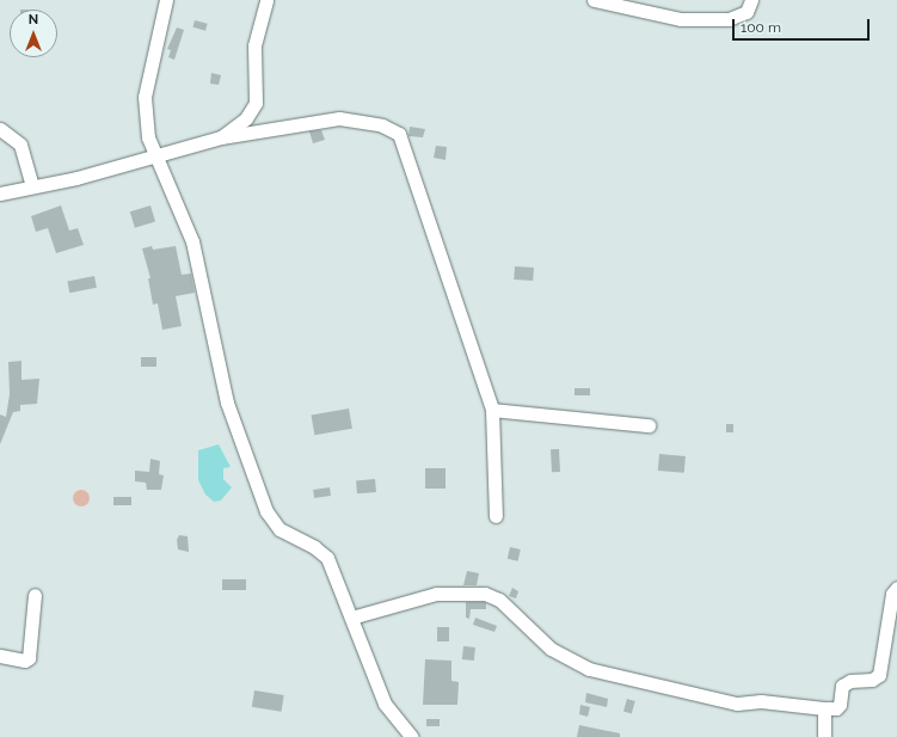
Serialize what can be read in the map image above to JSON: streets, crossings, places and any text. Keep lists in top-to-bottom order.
{
  "scale_bar": "100 m",
  "north": "top"
}
